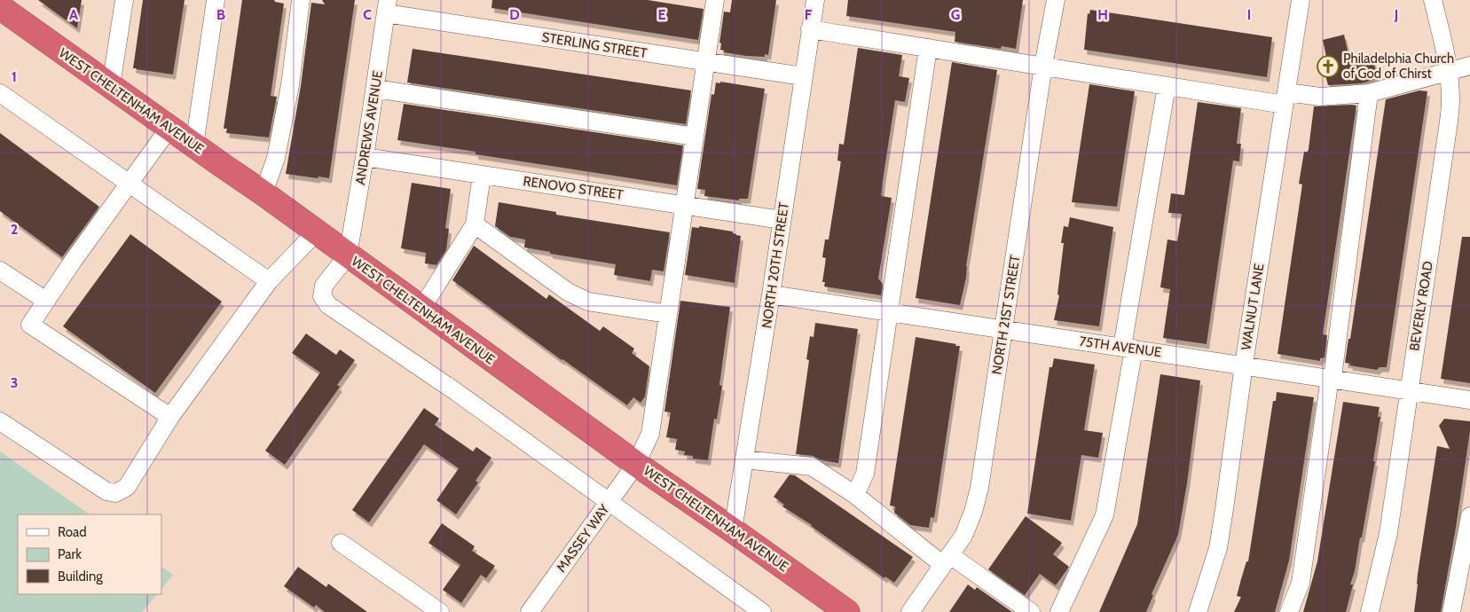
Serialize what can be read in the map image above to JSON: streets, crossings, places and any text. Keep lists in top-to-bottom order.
{
  "streets": {
    "highway": ["WEST CHELTENHAM AVENUE"],
    "street": [
      "STERLING STREET",
      "ANDREWS AVENUE",
      "RENOVO STREET",
      "NORTH 20TH STREET",
      "BEVERLY ROAD",
      "WALNUT LANE",
      "NORTH 21ST STREET",
      "75TH AVENUE",
      "MASSEY WAY"
    ]
  },
  "crossings": [
    ["STERLING STREET", "ANDREWS AVENUE"],
    ["STERLING STREET", "NORTH 20TH STREET"],
    ["STERLING STREET", "MASSEY WAY"],
    ["WEST CHELTENHAM AVENUE", "ANDREWS AVENUE"],
    ["WEST CHELTENHAM AVENUE", "NORTH 20TH STREET"],
    ["WEST CHELTENHAM AVENUE", "MASSEY WAY"],
    ["ANDREWS AVENUE", "RENOVO STREET"],
    ["RENOVO STREET", "NORTH 20TH STREET"],
    ["RENOVO STREET", "MASSEY WAY"],
    ["NORTH 20TH STREET", "75TH AVENUE"],
    ["BEVERLY ROAD", "75TH AVENUE"],
    ["WALNUT LANE", "75TH AVENUE"],
    ["NORTH 21ST STREET", "75TH AVENUE"]
  ],
  "places": {
    "church": ["Philadelphia Church of God of Chirst"]
  },
  "legend": ["Road", "Park", "Building"],
  "grid": {
    "columns": [
      "A",
      "B",
      "C",
      "D",
      "E",
      "F",
      "G",
      "H",
      "I",
      "J"
    ],
    "rows": ["1", "2", "3"]
  }
}
